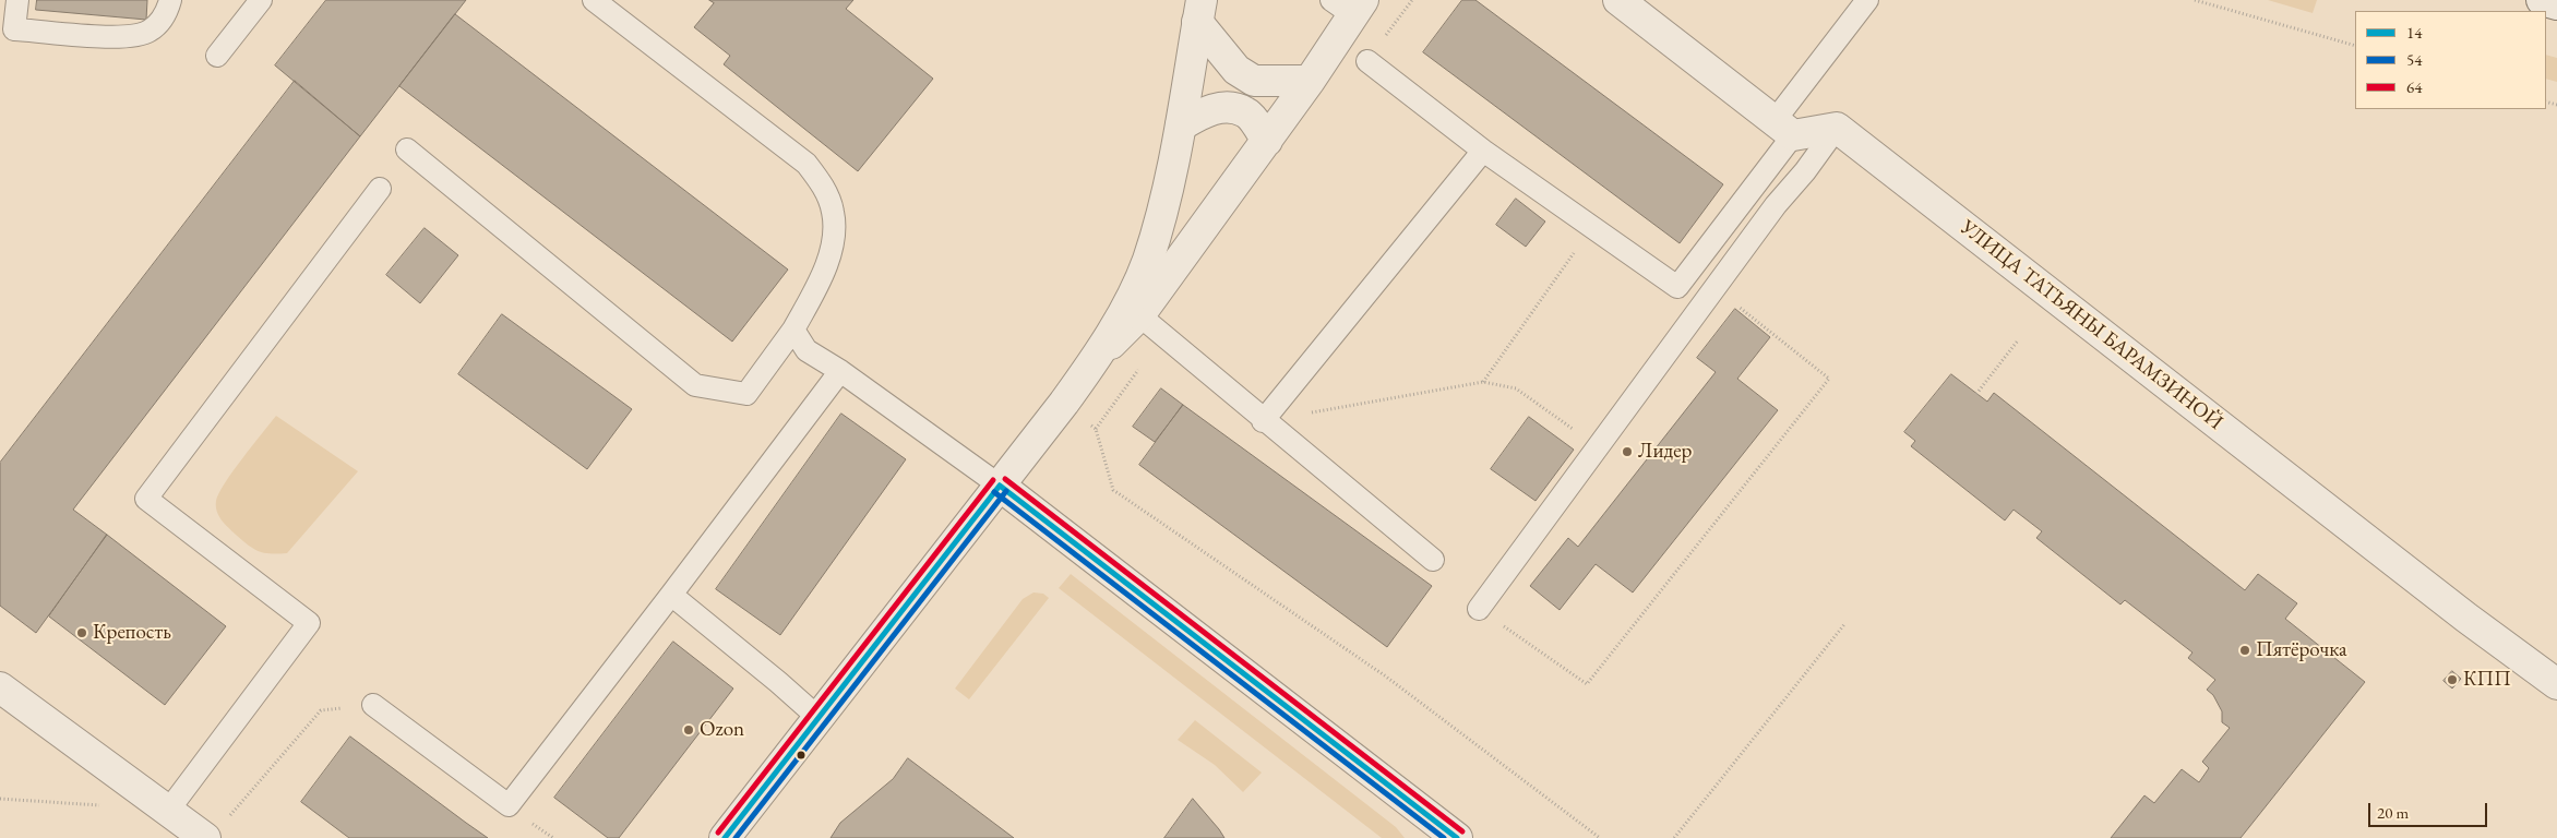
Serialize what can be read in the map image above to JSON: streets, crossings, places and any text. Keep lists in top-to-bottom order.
{
  "streets": {
    "street": ["УЛИЦА ТАТЬЯНЫ БАРАМЗИНОЙ"]
  },
  "places": [
    "Лидер",
    "Крепость",
    "Пятёрочка",
    "КПП",
    "Ozon"
  ],
  "lines": ["transit line 64", "transit line 14", "transit line 54"],
  "legend": ["14", "54", "64"],
  "scale_bar": "20 m"
}
